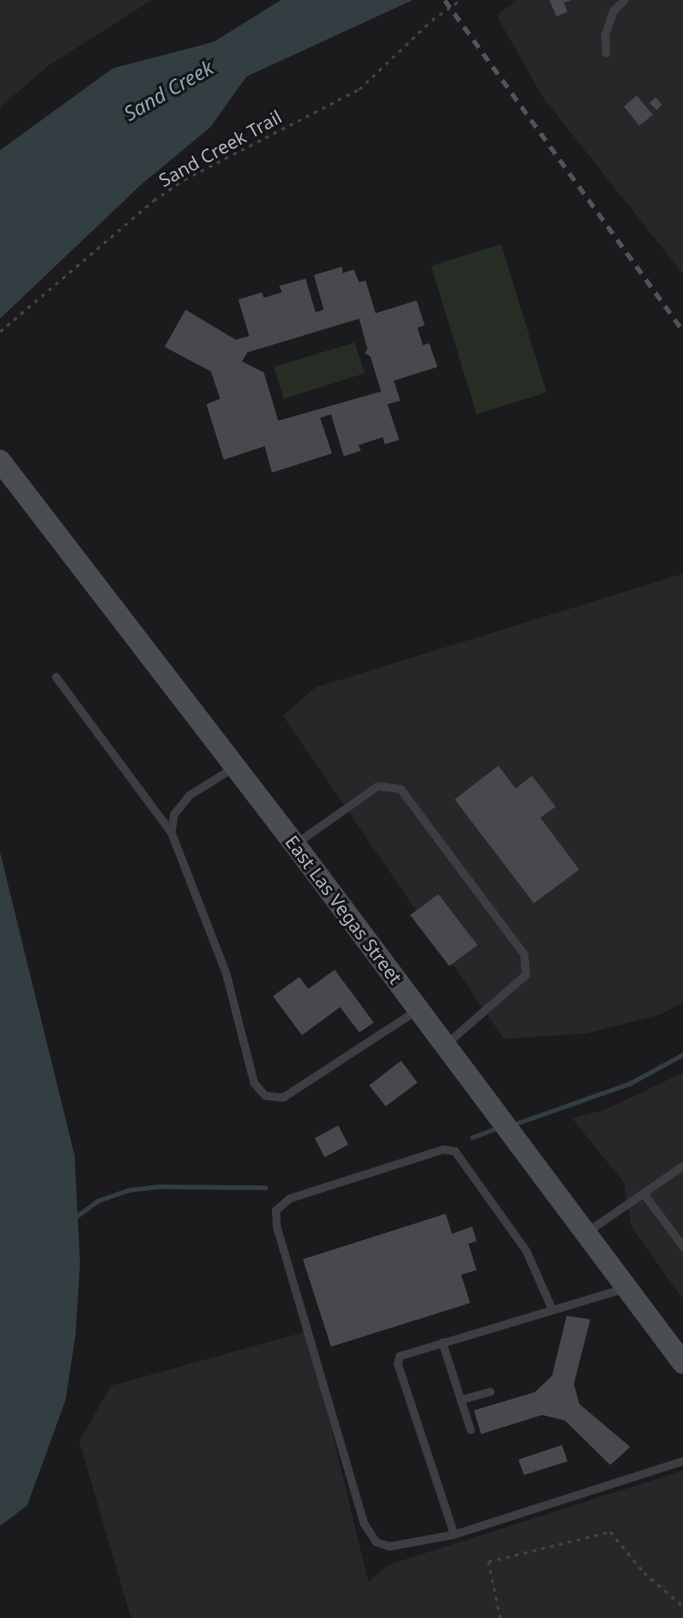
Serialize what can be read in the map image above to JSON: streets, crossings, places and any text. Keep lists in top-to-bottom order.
{
  "streets": {
    "street": ["East Las Vegas Street"],
    "path": ["Sand Creek Trail"]
  },
  "water": ["Sand Creek"]
}
